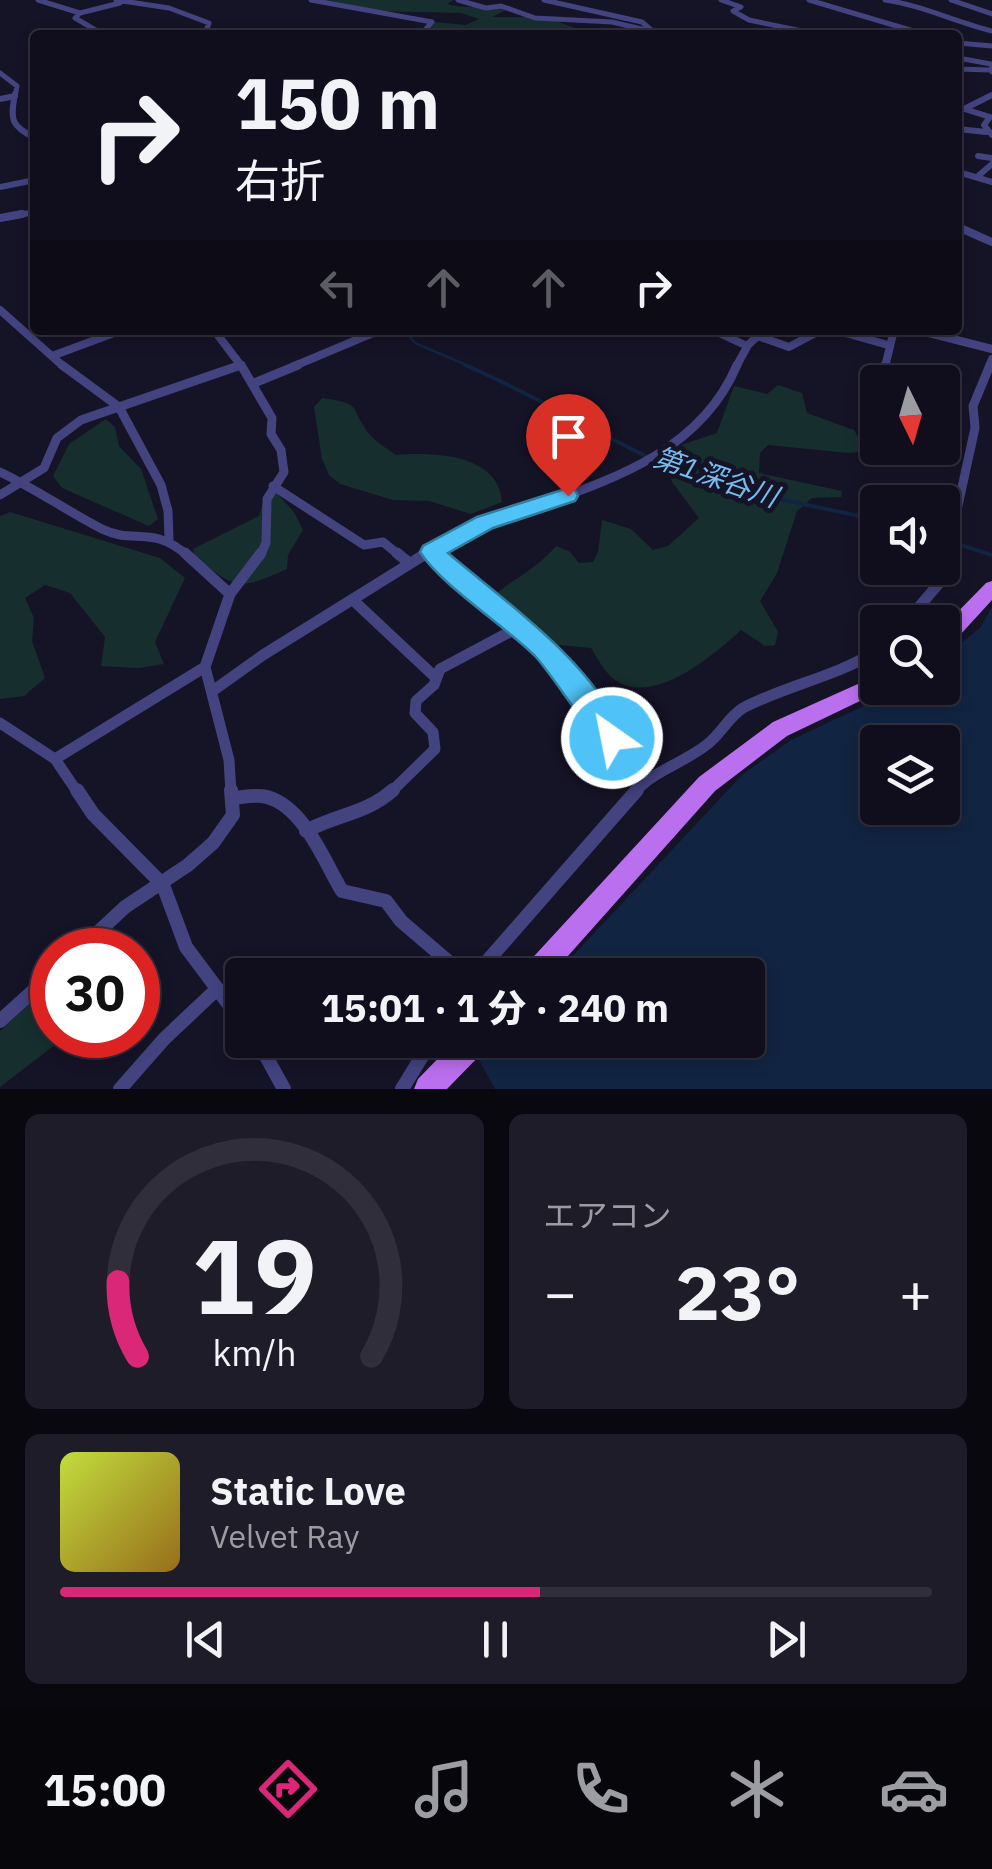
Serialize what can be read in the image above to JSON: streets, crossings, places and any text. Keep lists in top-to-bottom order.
{
  "water": ["第1深谷川"],
  "north": "bottom",
  "page": {
    "turn": ["150 m", "右折"],
    "limit": "30",
    "trip": "15:01 · 1 分 · 240 m",
    "tile": "エアコン",
    "heat": ["−", "23°", "+"],
    "song": ["Static Love", "Velvet Ray"],
    "tabs": "15:00",
    "gauge": ["19", "km/h"]
  }
}
